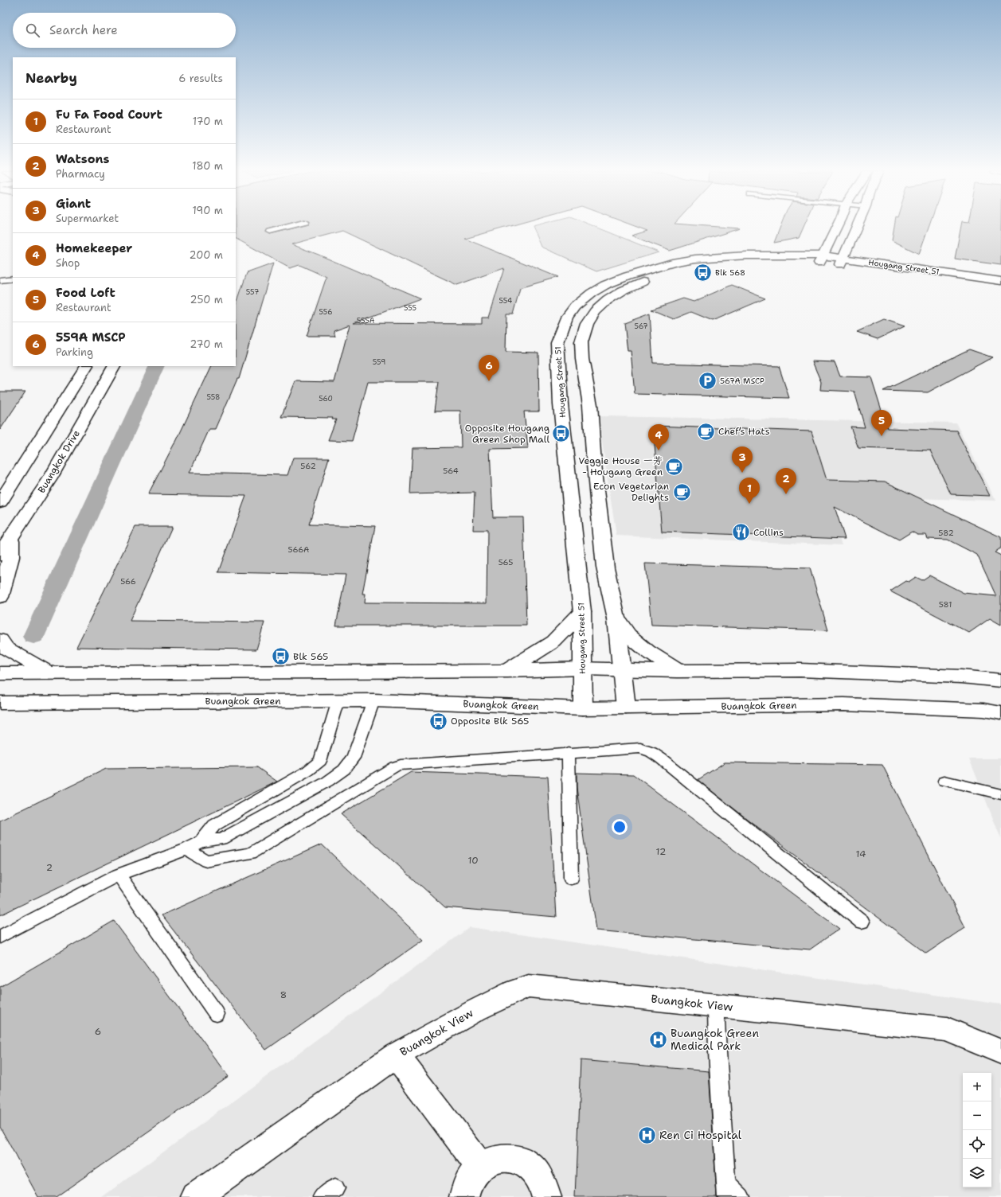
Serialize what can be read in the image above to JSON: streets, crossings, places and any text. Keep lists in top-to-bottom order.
{
  "streets": {
    "street": [
      "Hougang Street 51",
      "Buangkok Drive",
      "Buangkok Green",
      "Buangkok View"
    ]
  },
  "crossings": [
    ["Hougang Street 51", "Buangkok Green"]
  ],
  "places": {
    "bus stop": [
      "Blk 568",
      "Opposite Hougang Green Shop Mall",
      "Blk 565",
      "Opposite Blk 565"
    ],
    "parking": ["567A MSCP"],
    "cafe": ["Chef’s Hats", "Veggie House 一芳 - Hougang Green", "Econ Vegetarian Delights"],
    "restaurant": ["Collins"],
    "hospital": ["Buangkok Green Medical Park", "Ren Ci Hospital"]
  },
  "house_numbers": [
    "557",
    "554",
    "555",
    "556",
    "555A",
    "567",
    "559",
    "558",
    "560",
    "562",
    "564",
    "582",
    "566A",
    "565",
    "566",
    "581",
    "12",
    "14",
    "10",
    "2",
    "8",
    "6"
  ],
  "page": {
    "search": "Search here",
    "heading": ["Nearby", "6 results"],
    "list": [
      {
        "mark": "1",
        "name": "Fu Fa Food Court",
        "note": "Restaurant",
        "value": "170 m"
      },
      {
        "mark": "2",
        "name": "Watsons",
        "note": "Pharmacy",
        "value": "180 m"
      },
      {
        "mark": "3",
        "name": "Giant",
        "note": "Supermarket",
        "value": "190 m"
      },
      {
        "mark": "4",
        "name": "Homekeeper",
        "note": "Shop",
        "value": "200 m"
      },
      {
        "mark": "5",
        "name": "Food Loft",
        "note": "Restaurant",
        "value": "250 m"
      },
      {
        "mark": "6",
        "name": "559A MSCP",
        "note": "Parking",
        "value": "270 m"
      }
    ],
    "pins": [
      "6",
      "5",
      "4",
      "3",
      "2",
      "1"
    ],
    "map_buttons": ["+", "−"]
  }
}
